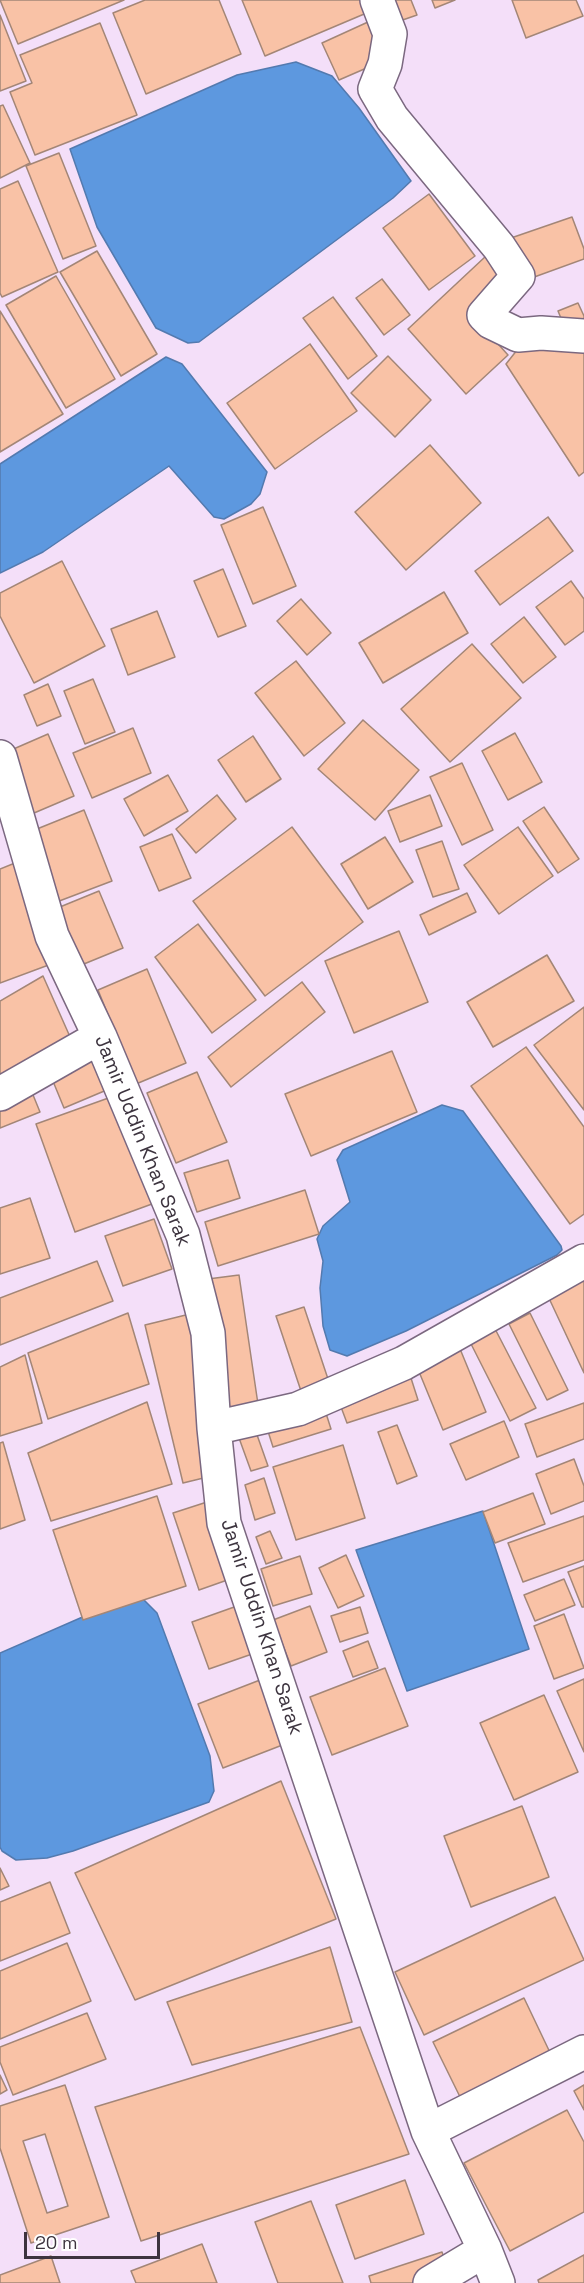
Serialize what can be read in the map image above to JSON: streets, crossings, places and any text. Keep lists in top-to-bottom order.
{
  "streets": {
    "street": ["Jamir Uddin Khan Sarak"]
  },
  "scale_bar": "20 m"
}
